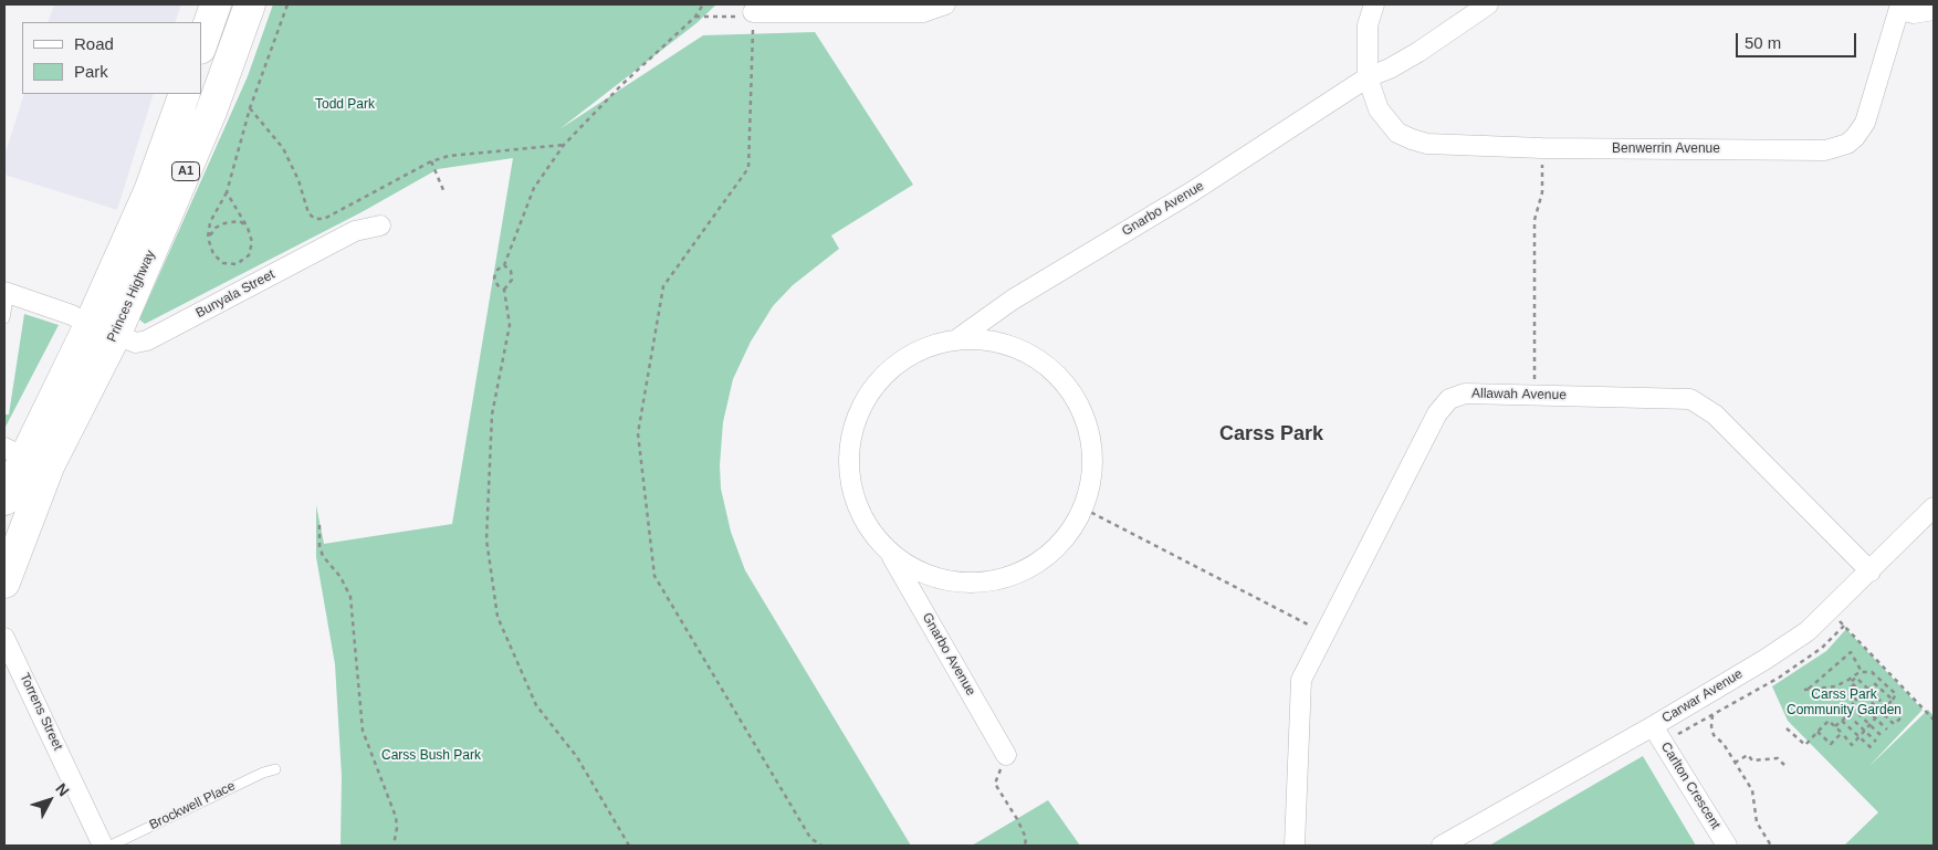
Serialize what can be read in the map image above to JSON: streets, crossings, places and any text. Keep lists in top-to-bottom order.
{
  "streets": {
    "highway": ["A1", "Princes Highway"],
    "street": [
      "Benwerrin Avenue",
      "Gnarbo Avenue",
      "Bunyala Street",
      "Allawah Avenue",
      "Carwar Avenue",
      "Torrens Street",
      "Carlton Crescent"
    ],
    "lane": ["Brockwell Place"]
  },
  "crossings": [
    ["Benwerrin Avenue", "Gnarbo Avenue"],
    ["Bunyala Street", "Princes Highway"],
    ["Allawah Avenue", "Carwar Avenue"],
    ["Carwar Avenue", "Carlton Crescent"]
  ],
  "districts": ["Carss Park"],
  "parks": ["Todd Park", "Carss Park Community Garden", "Carss Bush Park"],
  "legend": ["Road", "Park"],
  "scale_bar": "50 m",
  "north": "top right"
}
